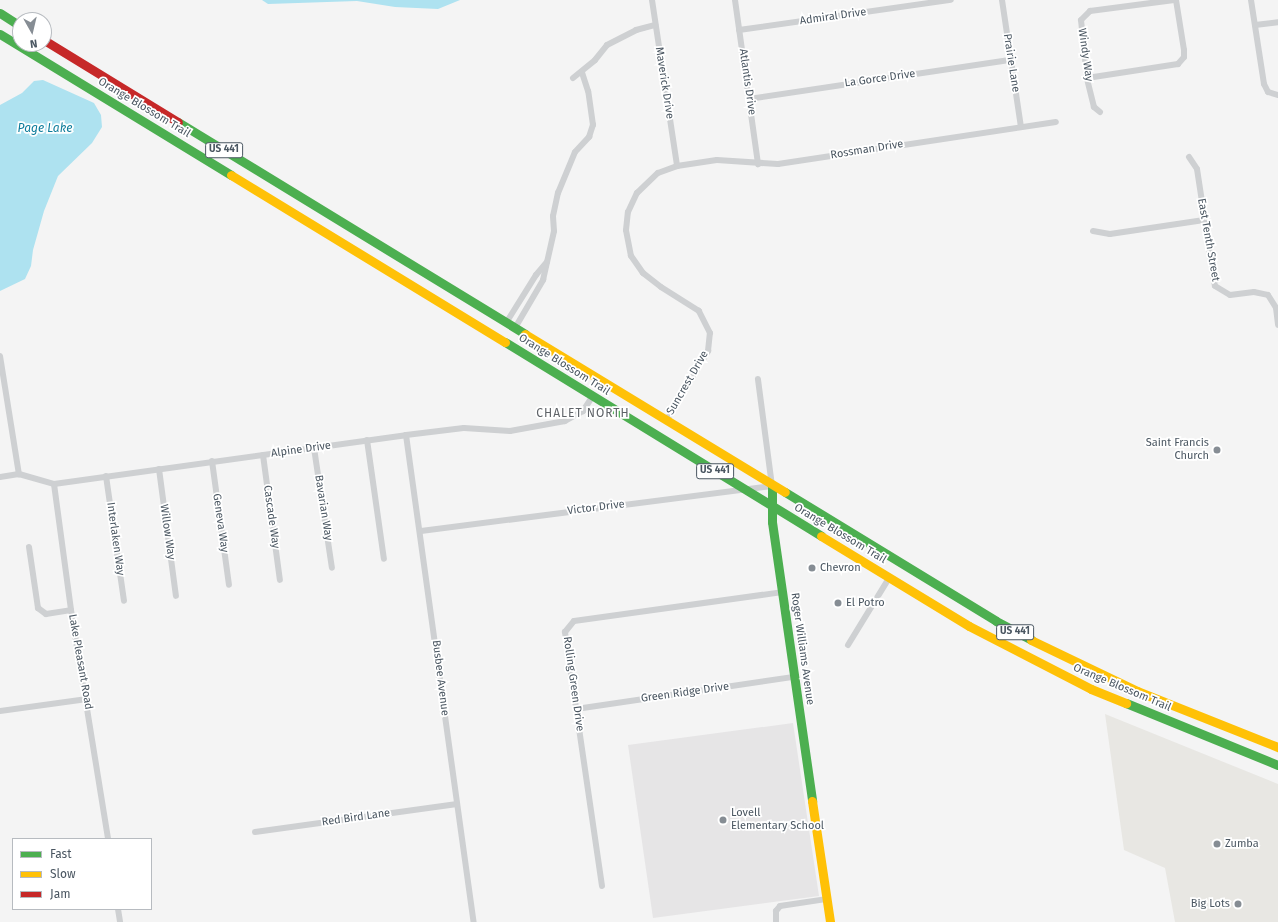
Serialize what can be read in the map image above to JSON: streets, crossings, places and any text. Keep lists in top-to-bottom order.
{
  "streets": {
    "main road": ["Orange Blossom Trail", "US 441", "Roger Williams Avenue"],
    "street": [
      "Admiral Drive",
      "Windy Way",
      "Prairie Lane",
      "La Gorce Drive",
      "Atlantis Drive",
      "Maverick Drive",
      "Rossman Drive",
      "East Tenth Street",
      "Suncrest Drive",
      "Alpine Drive",
      "Bavarian Way",
      "Victor Drive",
      "Cascade Way",
      "Geneva Way",
      "Willow Way",
      "Interlaken Way",
      "Lake Pleasant Road",
      "Busbee Avenue",
      "Rolling Green Drive",
      "Green Ridge Drive",
      "Red Bird Lane"
    ]
  },
  "crossings": [
    ["Admiral Drive", "Atlantis Drive"],
    ["Prairie Lane", "La Gorce Drive"],
    ["Prairie Lane", "Rossman Drive"],
    ["La Gorce Drive", "Atlantis Drive"],
    ["Atlantis Drive", "Rossman Drive"],
    ["Maverick Drive", "Rossman Drive"],
    ["Maverick Drive", "Suncrest Drive"],
    ["Orange Blossom Trail", "Suncrest Drive"],
    ["Orange Blossom Trail", "Alpine Drive"],
    ["Orange Blossom Trail", "Victor Drive"],
    ["Orange Blossom Trail", "Roger Williams Avenue"],
    ["Rossman Drive", "Suncrest Drive"],
    ["Alpine Drive", "Bavarian Way"],
    ["Alpine Drive", "Cascade Way"],
    ["Alpine Drive", "Geneva Way"],
    ["Alpine Drive", "Willow Way"],
    ["Alpine Drive", "Interlaken Way"],
    ["Alpine Drive", "Lake Pleasant Road"],
    ["Alpine Drive", "Busbee Avenue"],
    ["Victor Drive", "Roger Williams Avenue"],
    ["Victor Drive", "Busbee Avenue"],
    ["Roger Williams Avenue", "Rolling Green Drive"],
    ["Roger Williams Avenue", "Green Ridge Drive"],
    ["Busbee Avenue", "Red Bird Lane"],
    ["Rolling Green Drive", "Green Ridge Drive"]
  ],
  "districts": ["CHALET NORTH"],
  "water": ["Page Lake"],
  "places": [
    "Saint Francis Church",
    "Chevron",
    "El Potro",
    "Lovell Elementary School",
    "Zumba",
    "Big Lots"
  ],
  "legend": ["Fast", "Slow", "Jam"],
  "north": "bottom"
}
